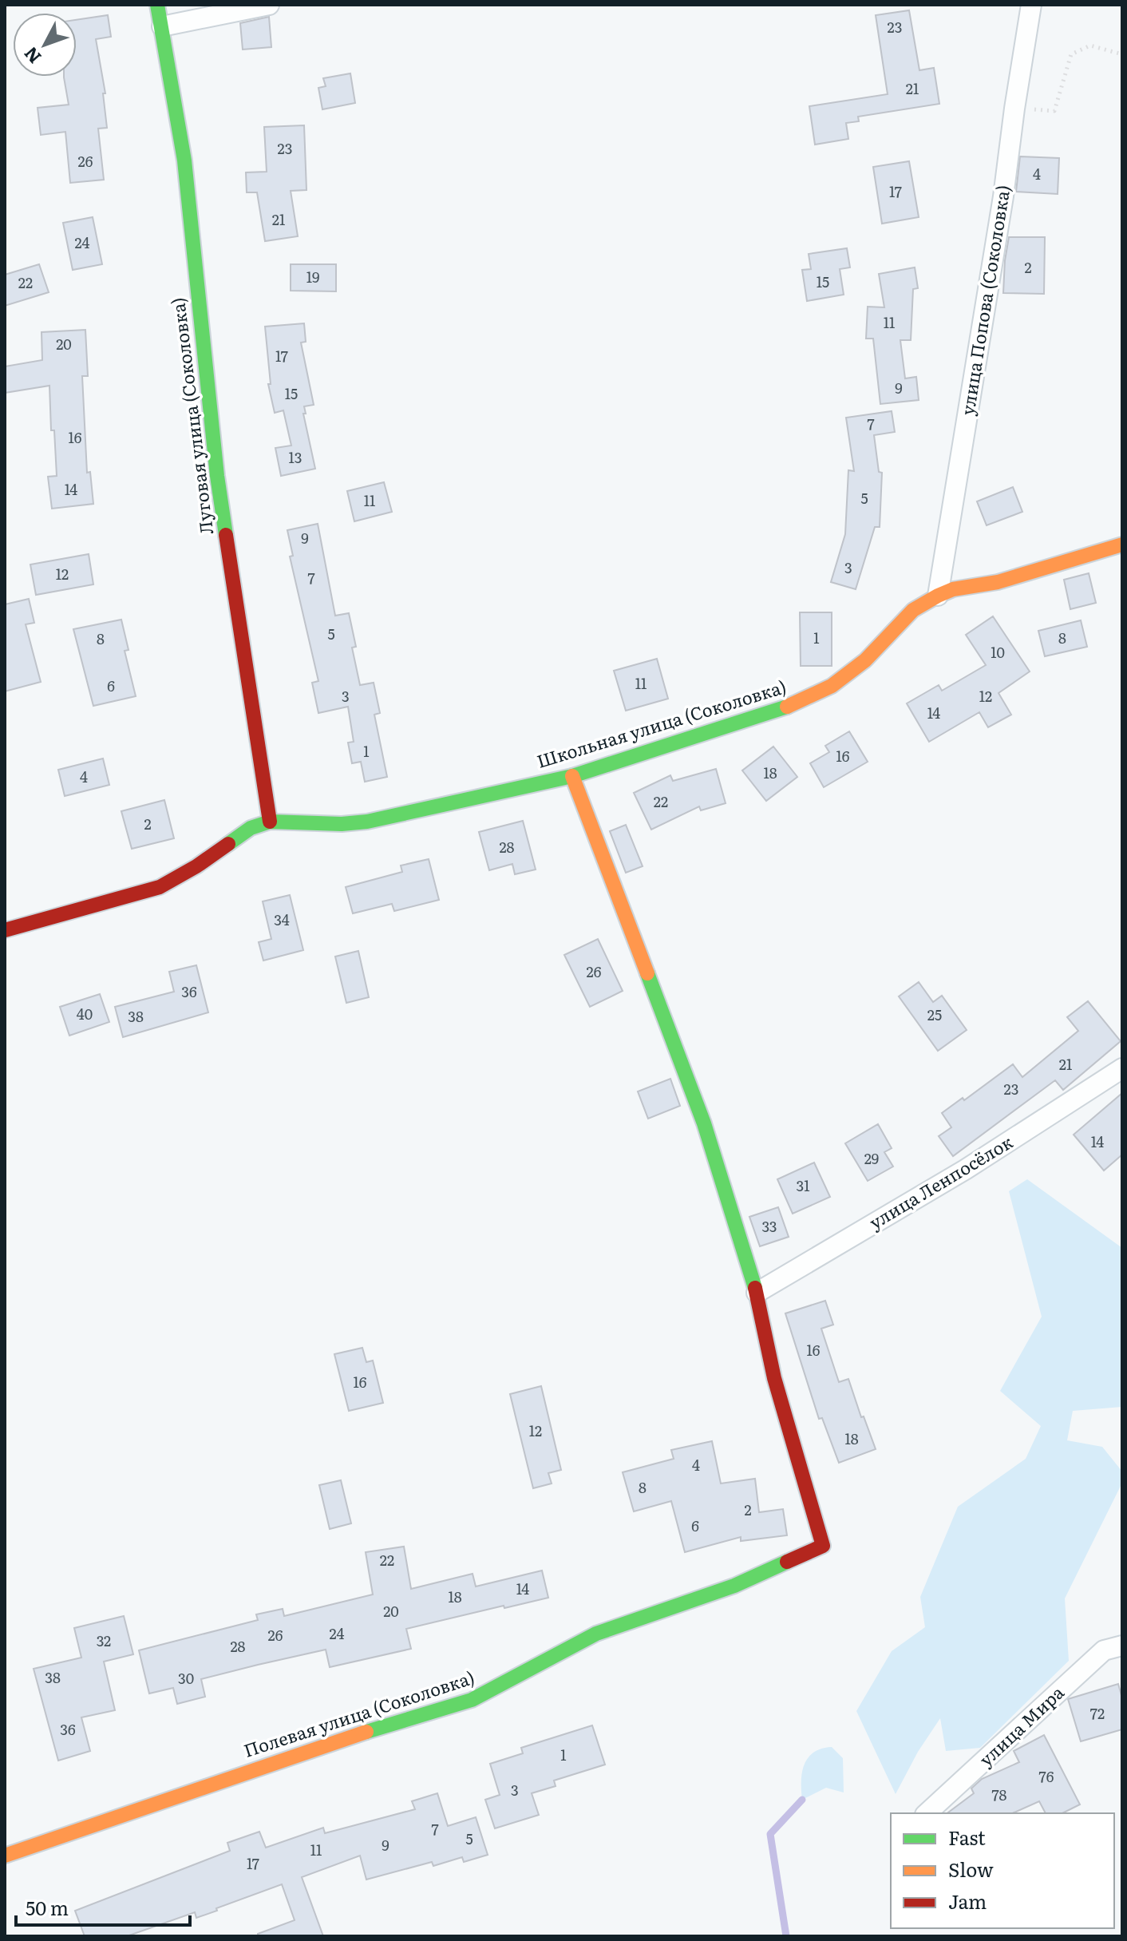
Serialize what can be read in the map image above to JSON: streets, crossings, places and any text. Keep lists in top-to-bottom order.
{
  "streets": {
    "street": [
      "улица Попова (Соколовка)",
      "Луговая улица (Соколовка)",
      "Школьная улица (Соколовка)",
      "улица Ленпосёлок",
      "Полевая улица (Соколовка)",
      "улица Мира"
    ]
  },
  "crossings": [
    ["улица Попова (Соколовка)", "Школьная улица (Соколовка)"],
    ["Луговая улица (Соколовка)", "Школьная улица (Соколовка)"],
    ["улица Ленпосёлок", "Полевая улица (Соколовка)"]
  ],
  "house_numbers": [
    "23",
    "21",
    "23",
    "26",
    "4",
    "17",
    "21",
    "24",
    "2",
    "19",
    "15",
    "22",
    "11",
    "20",
    "17",
    "9",
    "15",
    "7",
    "16",
    "13",
    "14",
    "5",
    "11",
    "9",
    "3",
    "12",
    "7",
    "5",
    "1",
    "8",
    "8",
    "10",
    "11",
    "6",
    "3",
    "12",
    "14",
    "1",
    "16",
    "18",
    "4",
    "22",
    "2",
    "28",
    "34",
    "26",
    "36",
    "40",
    "25",
    "38",
    "21",
    "23",
    "14",
    "29",
    "31",
    "33",
    "16",
    "16",
    "12",
    "18",
    "4",
    "8",
    "2",
    "6",
    "22",
    "14",
    "18",
    "20",
    "24",
    "26",
    "32",
    "28",
    "38",
    "30",
    "72",
    "36",
    "1",
    "76",
    "3",
    "78",
    "7",
    "5",
    "9",
    "11",
    "17"
  ],
  "legend": ["Fast", "Slow", "Jam"],
  "scale_bar": "50 m",
  "north": "bottom left"
}
